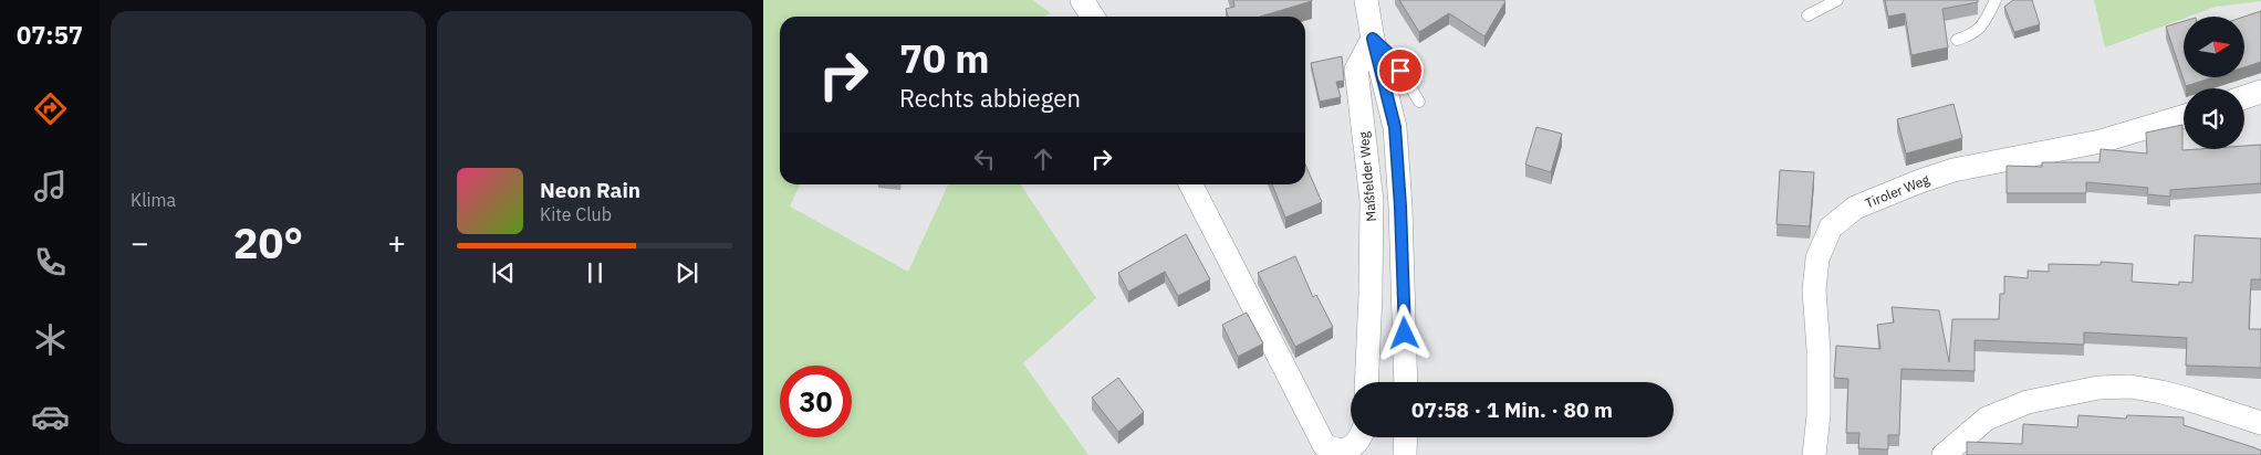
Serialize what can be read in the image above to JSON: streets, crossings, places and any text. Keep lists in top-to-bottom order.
{
  "streets": {
    "street": ["Maßfelder Weg", "Tiroler Weg"]
  },
  "north": "right",
  "page": {
    "tabs": "07:57",
    "tile": "Klima",
    "turn": ["70 m", "Rechts abbiegen"],
    "song": ["Neon Rain", "Kite Club"],
    "heat": ["−", "20°", "+"],
    "limit": "30",
    "trip": "07:58 · 1 Min. · 80 m"
  }
}
